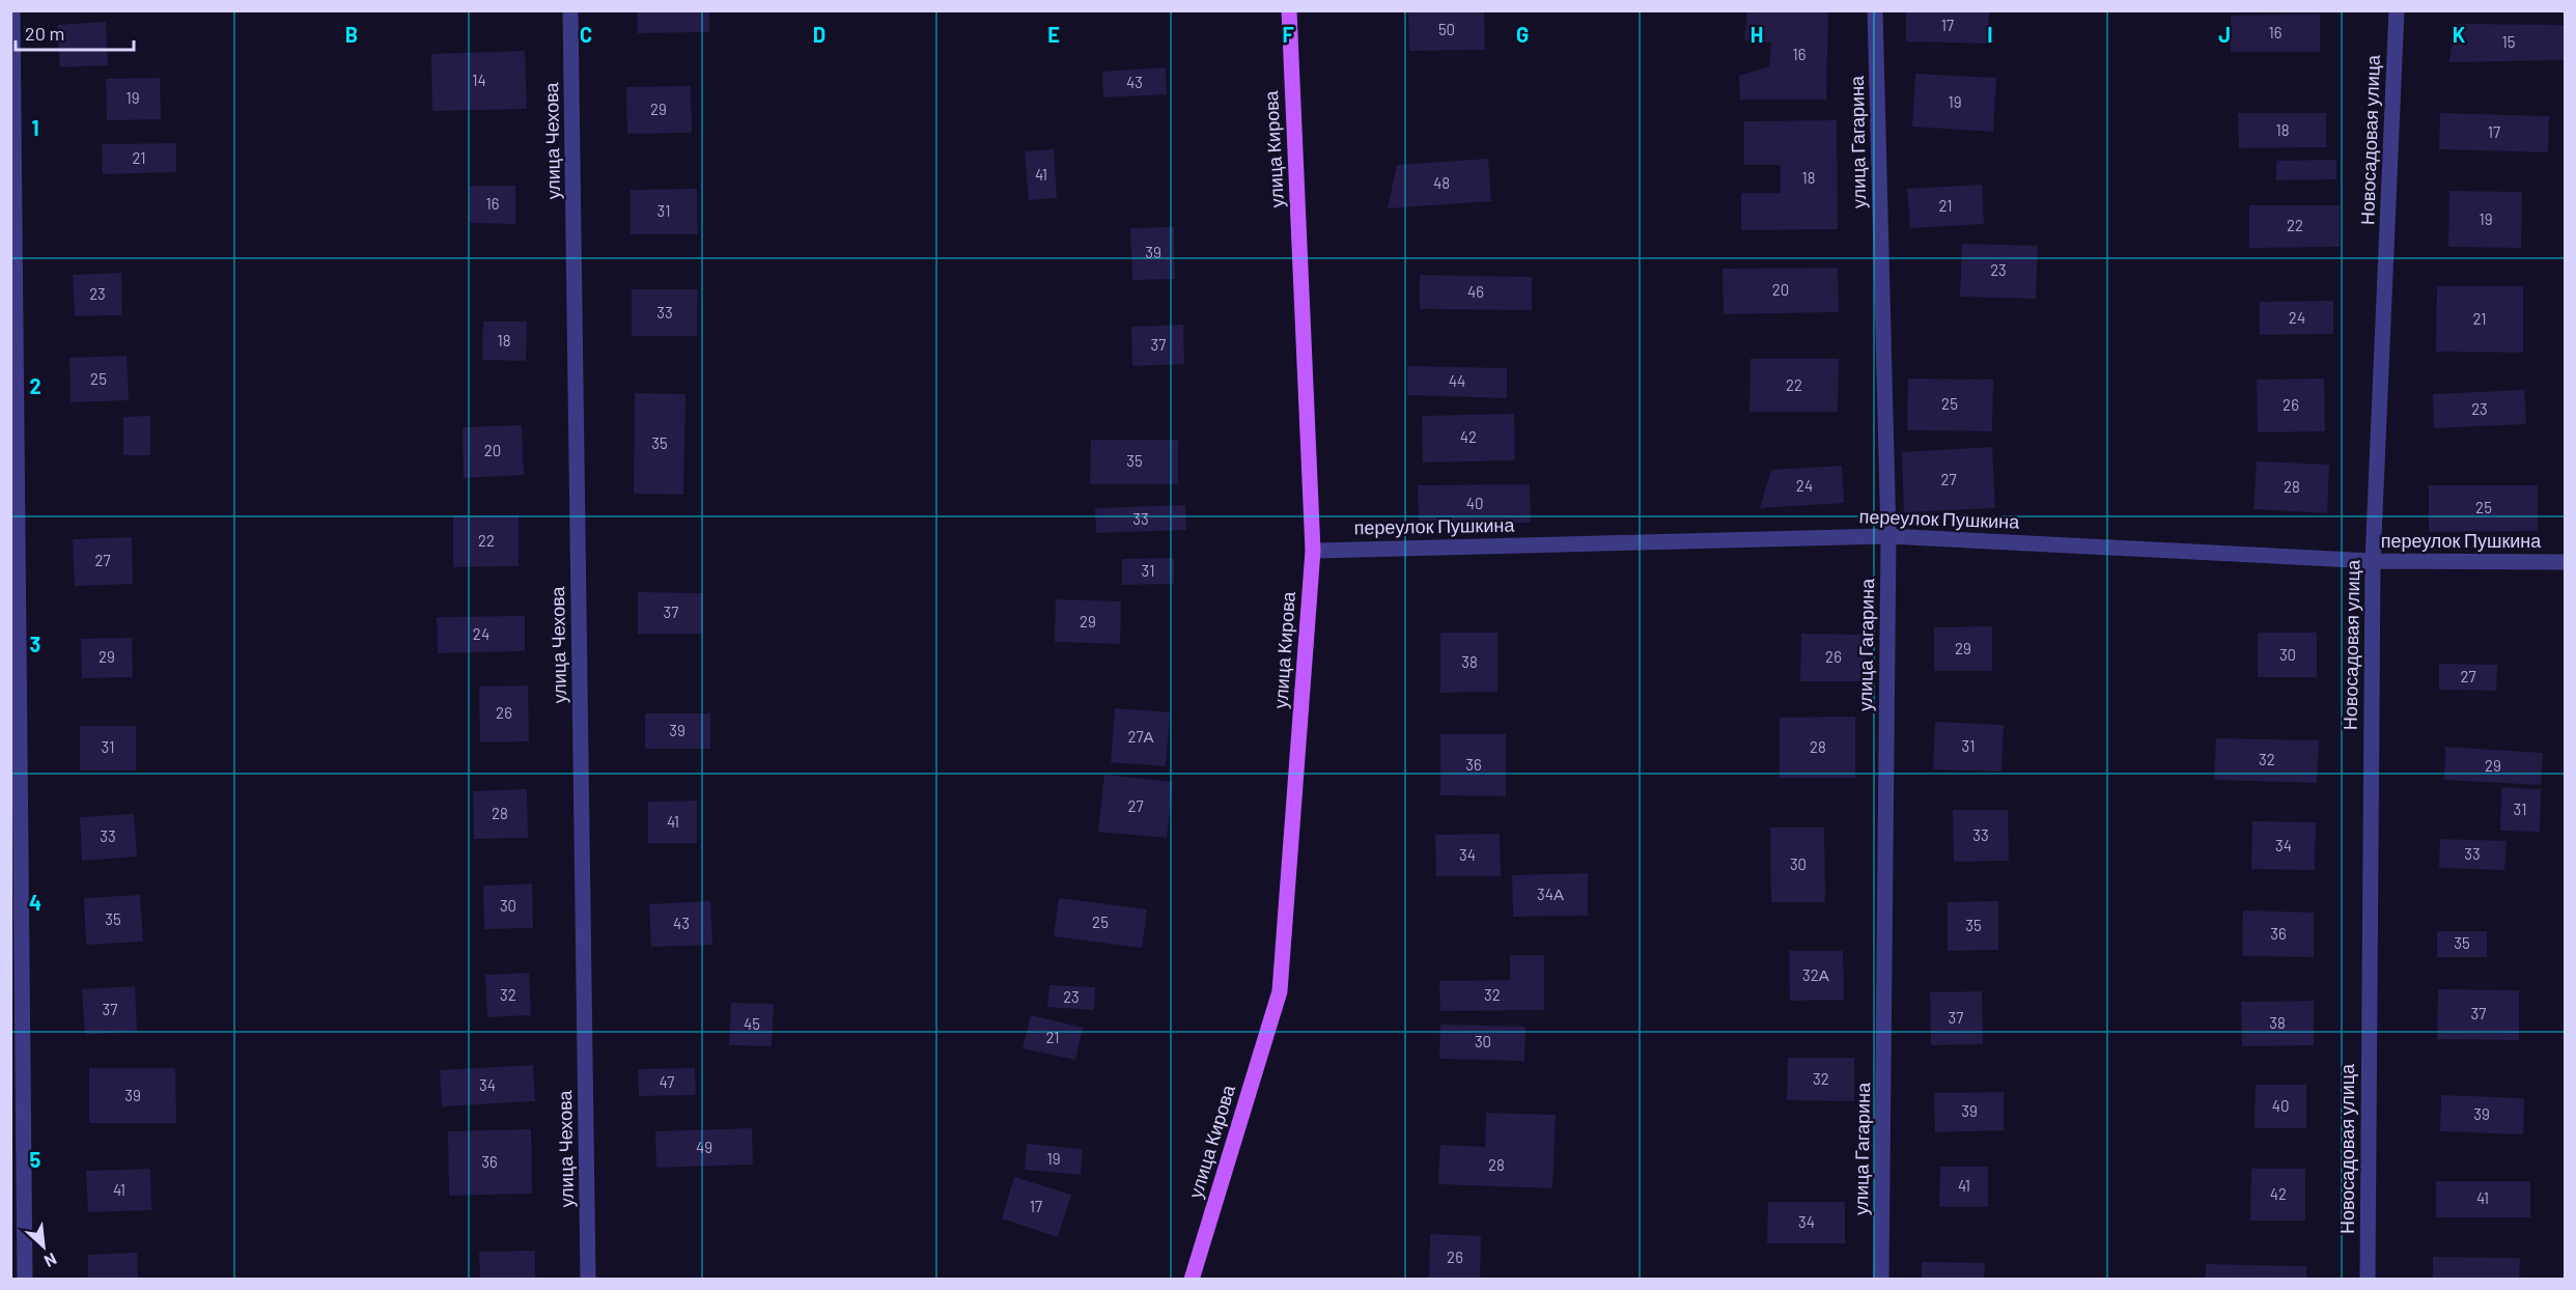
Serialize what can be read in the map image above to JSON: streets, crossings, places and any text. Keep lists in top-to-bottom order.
{
  "streets": {
    "main road": ["улица Кирова"],
    "street": [
      "Новосадовая улица",
      "улица Чехова",
      "улица Гагарина",
      "переулок Пушкина"
    ]
  },
  "crossings": [
    ["Новосадовая улица", "переулок Пушкина"],
    ["улица Гагарина", "переулок Пушкина"],
    ["улица Кирова", "переулок Пушкина"]
  ],
  "house_numbers": [
    "17",
    "50",
    "16",
    "15",
    "16",
    "14",
    "43",
    "19",
    "19",
    "29",
    "18",
    "17",
    "21",
    "41",
    "18",
    "48",
    "16",
    "21",
    "31",
    "19",
    "22",
    "39",
    "23",
    "20",
    "46",
    "23",
    "33",
    "24",
    "21",
    "18",
    "37",
    "25",
    "44",
    "22",
    "25",
    "26",
    "23",
    "42",
    "35",
    "20",
    "35",
    "27",
    "24",
    "28",
    "40",
    "25",
    "33",
    "22",
    "27",
    "31",
    "37",
    "29",
    "24",
    "29",
    "30",
    "29",
    "26",
    "38",
    "27",
    "26",
    "39",
    "27А",
    "31",
    "31",
    "28",
    "32",
    "36",
    "29",
    "27",
    "31",
    "28",
    "41",
    "33",
    "33",
    "34",
    "33",
    "34",
    "30",
    "34А",
    "30",
    "35",
    "25",
    "43",
    "35",
    "36",
    "35",
    "32А",
    "32",
    "32",
    "23",
    "37",
    "37",
    "37",
    "38",
    "45",
    "21",
    "30",
    "32",
    "47",
    "34",
    "39",
    "40",
    "39",
    "39",
    "49",
    "19",
    "36",
    "28",
    "41",
    "41",
    "42",
    "41",
    "17",
    "34",
    "26"
  ],
  "scale_bar": "20 m",
  "north": "bottom right",
  "grid": {
    "columns": [
      "B",
      "C",
      "D",
      "E",
      "F",
      "G",
      "H",
      "I",
      "J",
      "K"
    ],
    "rows": [
      "1",
      "2",
      "3",
      "4",
      "5"
    ]
  }
}
